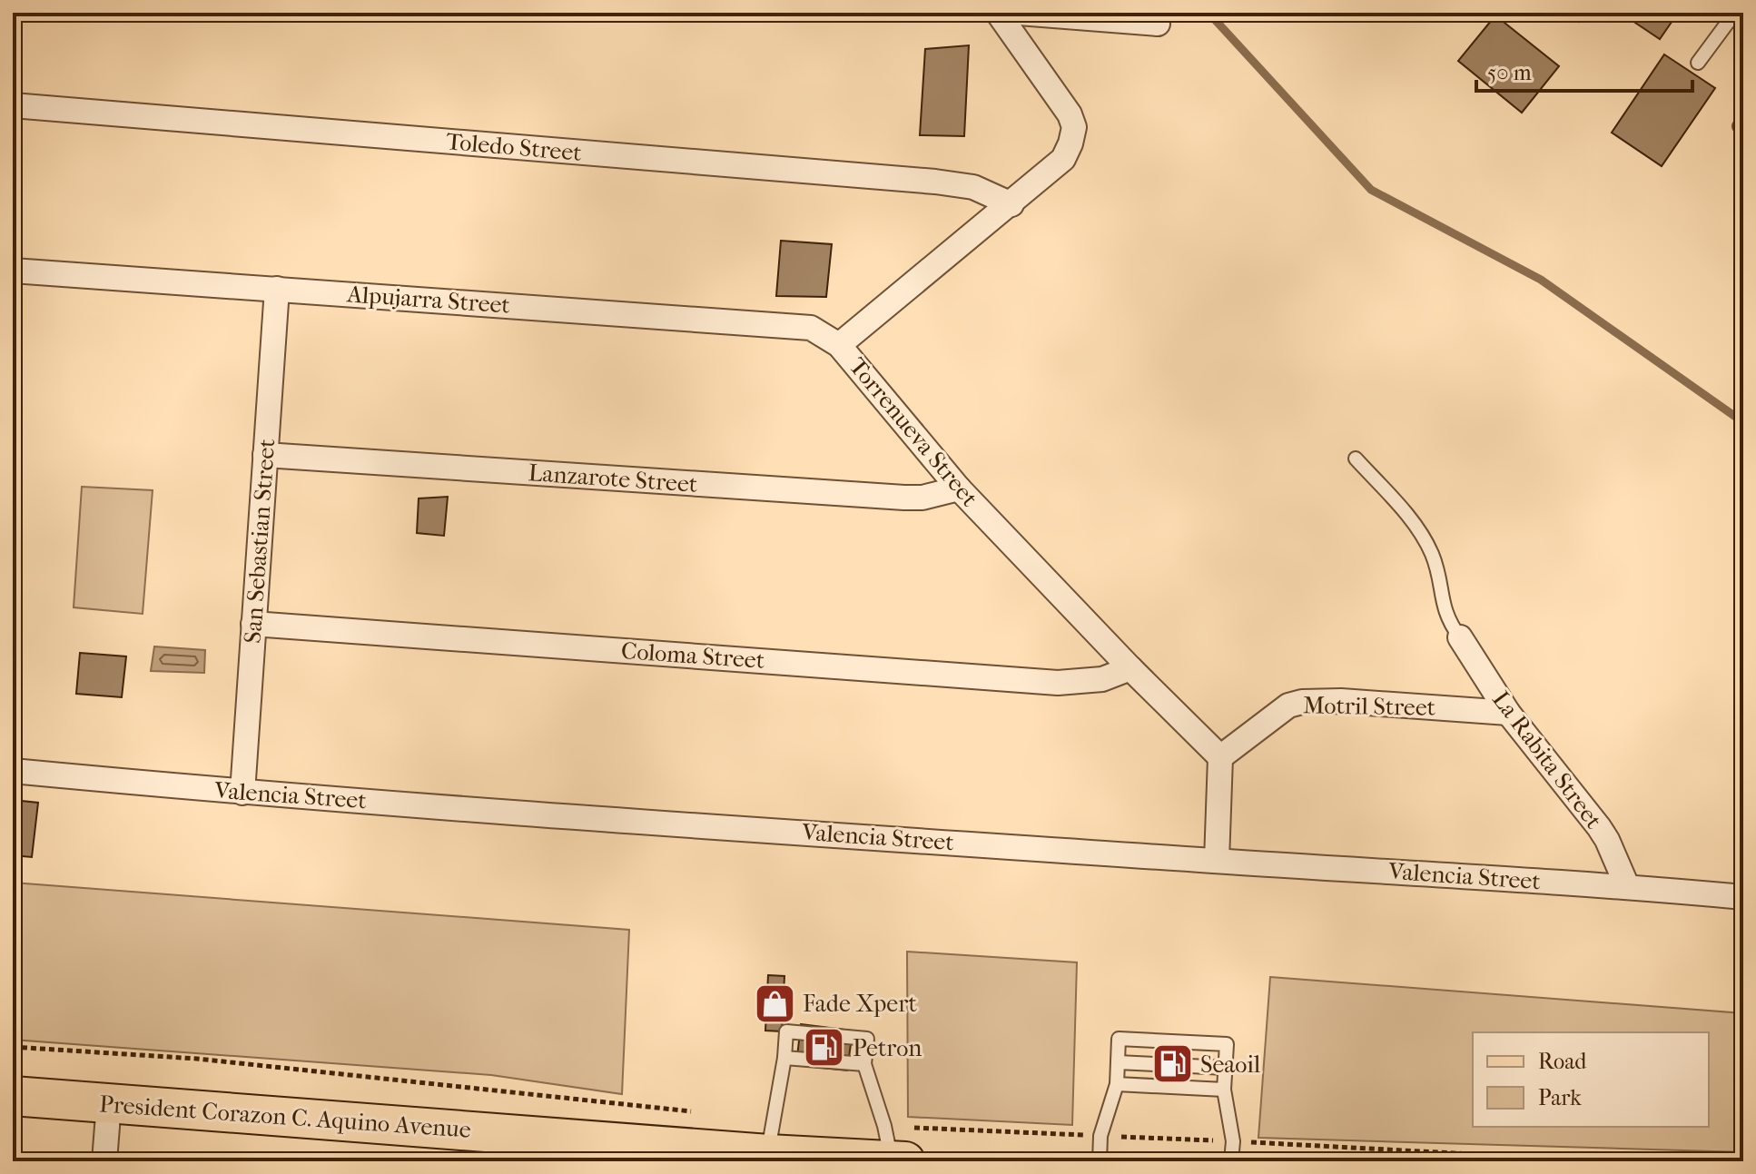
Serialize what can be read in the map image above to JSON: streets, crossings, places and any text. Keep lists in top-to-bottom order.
{
  "streets": {
    "main road": ["President Corazon C. Aquino Avenue"],
    "street": [
      "Toledo Street",
      "Alpujarra Street",
      "Torrenueva Street",
      "Lanzarote Street",
      "San Sebastian Street",
      "Coloma Street",
      "Motril Street",
      "La Rabita Street",
      "Valencia Street"
    ]
  },
  "crossings": [
    ["Toledo Street", "Torrenueva Street"],
    ["Alpujarra Street", "Torrenueva Street"],
    ["Alpujarra Street", "San Sebastian Street"],
    ["Torrenueva Street", "Lanzarote Street"],
    ["Torrenueva Street", "Coloma Street"],
    ["Torrenueva Street", "Motril Street"],
    ["Lanzarote Street", "San Sebastian Street"],
    ["San Sebastian Street", "Coloma Street"],
    ["San Sebastian Street", "Valencia Street"],
    ["Motril Street", "La Rabita Street"],
    ["La Rabita Street", "Valencia Street"]
  ],
  "places": {
    "shop": ["Fade Xpert"],
    "fuel station": ["Petron", "Seaoil"]
  },
  "legend": ["Road", "Park"],
  "scale_bar": "50 m"
}
